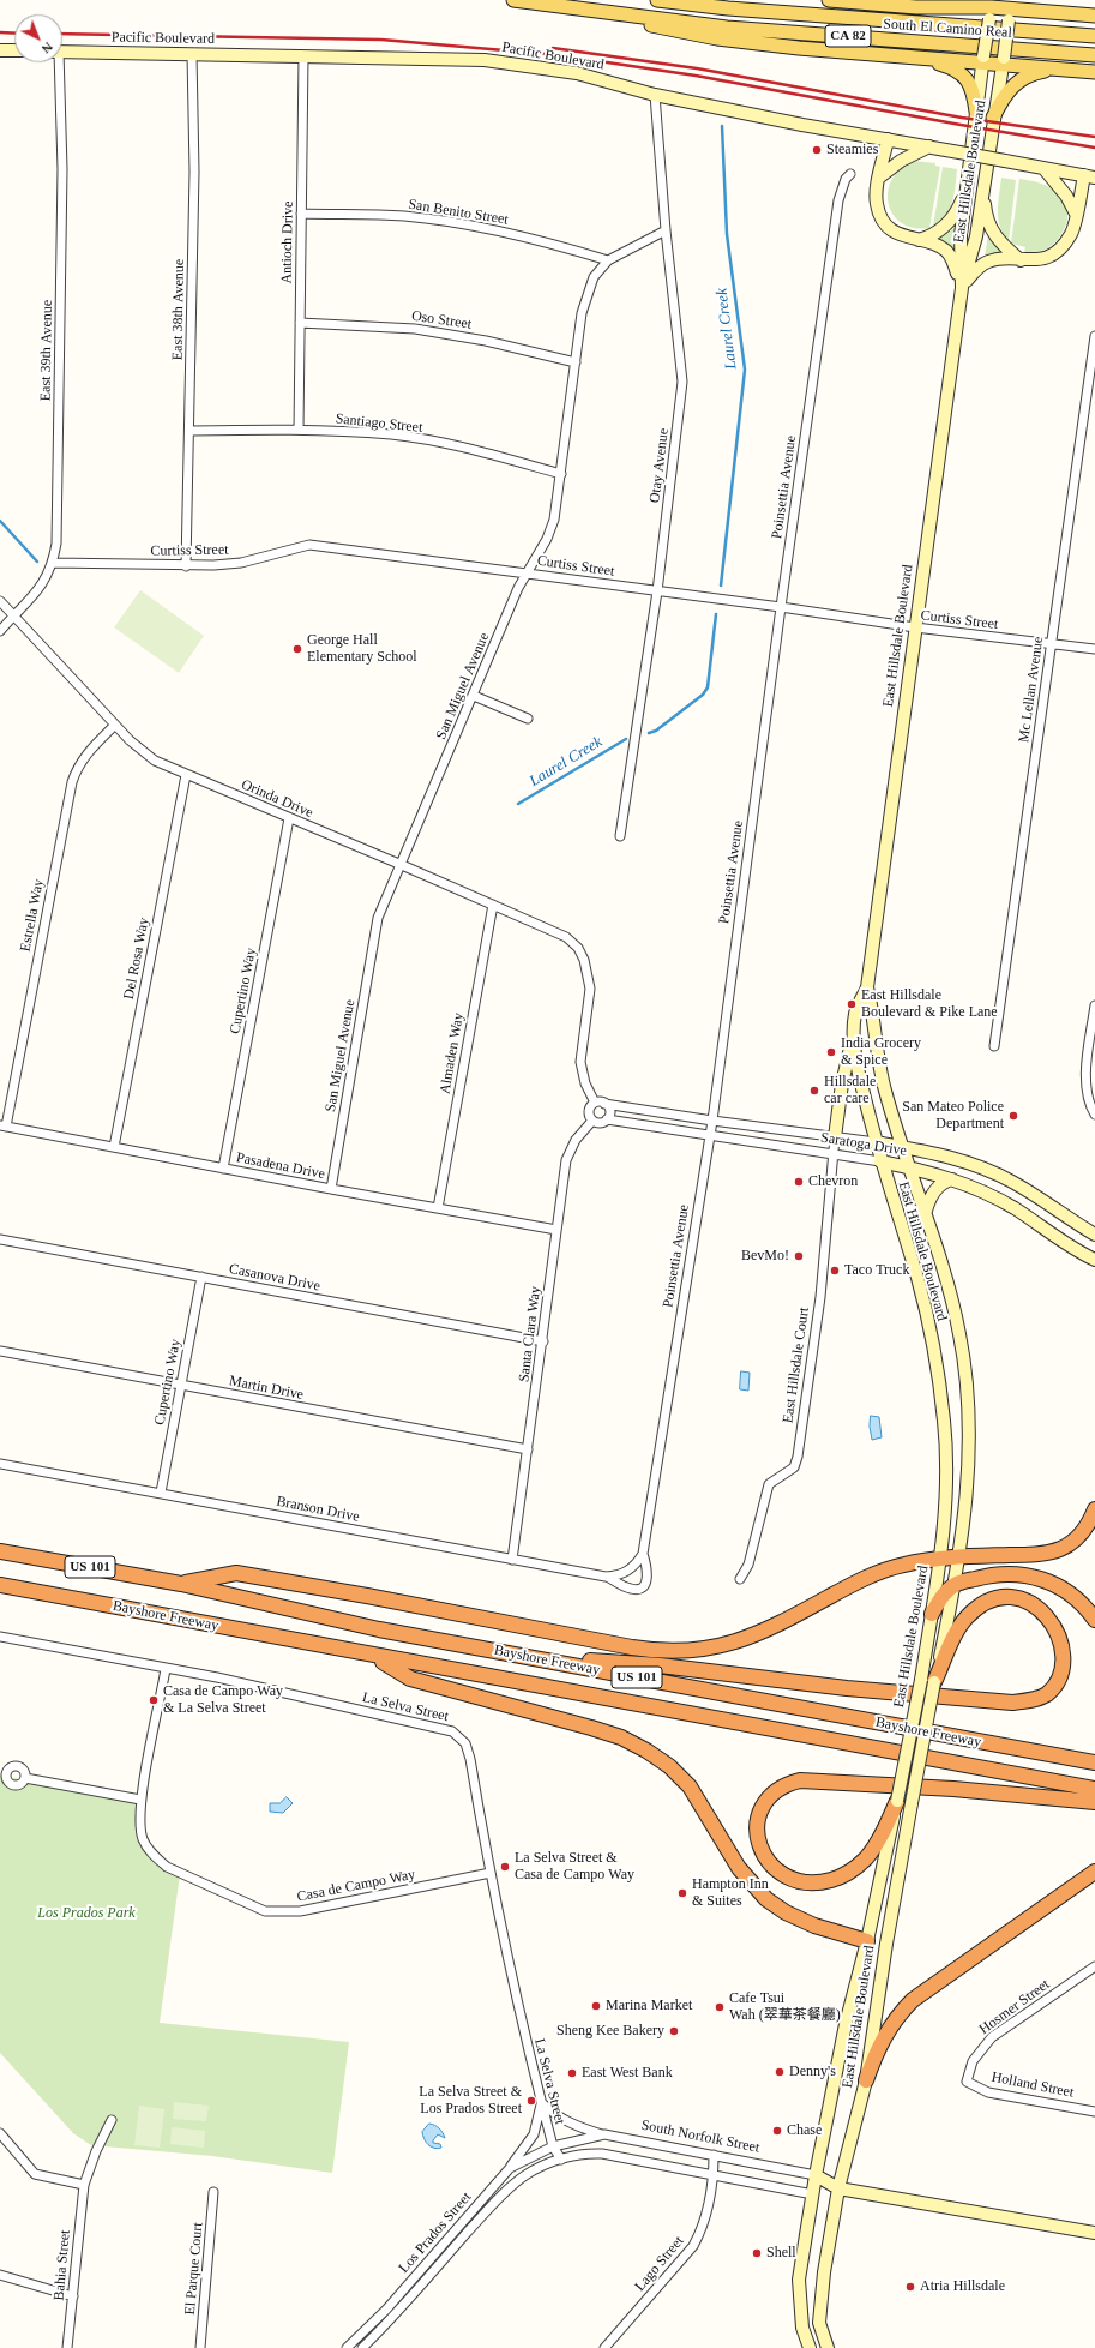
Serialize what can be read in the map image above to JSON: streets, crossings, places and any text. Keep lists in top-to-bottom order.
{
  "streets": {
    "highway": ["US 101", "Bayshore Freeway"],
    "main road": [
      "South El Camino Real",
      "CA 82",
      "Pacific Boulevard",
      "East Hillsdale Boulevard",
      "Saratoga Drive",
      "South Norfolk Street"
    ],
    "street": [
      "San Benito Street",
      "Antioch Drive",
      "East 38th Avenue",
      "Oso Street",
      "East 39th Avenue",
      "Santiago Street",
      "Otay Avenue",
      "Poinsettia Avenue",
      "Curtiss Street",
      "San Miguel Avenue",
      "Mc Lellan Avenue",
      "Orinda Drive",
      "Estrella Way",
      "Del Rosa Way",
      "Cupertino Way",
      "Almaden Way",
      "Pasadena Drive",
      "Casanova Drive",
      "Santa Clara Way",
      "East Hillsdale Court",
      "Martin Drive",
      "Branson Drive",
      "La Selva Street",
      "Casa de Campo Way",
      "Hosmer Street",
      "Holland Street",
      "Los Prados Street",
      "Lago Street",
      "Bahia Street",
      "El Parque Court"
    ]
  },
  "crossings": [
    ["Pacific Boulevard", "Antioch Drive"],
    ["Pacific Boulevard", "East 38th Avenue"],
    ["Pacific Boulevard", "Otay Avenue"],
    ["East Hillsdale Boulevard", "Curtiss Street"],
    ["East Hillsdale Boulevard", "Saratoga Drive"],
    ["East Hillsdale Boulevard", "South Norfolk Street"],
    ["San Benito Street", "Antioch Drive"],
    ["San Benito Street", "San Miguel Avenue"],
    ["Antioch Drive", "Oso Street"],
    ["Antioch Drive", "Santiago Street"],
    ["East 38th Avenue", "Santiago Street"],
    ["East 38th Avenue", "Curtiss Street"],
    ["Oso Street", "San Miguel Avenue"],
    ["East 39th Avenue", "Curtiss Street"],
    ["East 39th Avenue", "Orinda Drive"],
    ["Santiago Street", "San Miguel Avenue"],
    ["Otay Avenue", "Curtiss Street"],
    ["Otay Avenue", "San Miguel Avenue"],
    ["Poinsettia Avenue", "Curtiss Street"],
    ["Poinsettia Avenue", "Saratoga Drive"],
    ["Poinsettia Avenue", "Branson Drive"],
    ["Curtiss Street", "San Miguel Avenue"],
    ["Curtiss Street", "Mc Lellan Avenue"],
    ["San Miguel Avenue", "Orinda Drive"],
    ["San Miguel Avenue", "Pasadena Drive"],
    ["Orinda Drive", "Estrella Way"],
    ["Orinda Drive", "Del Rosa Way"],
    ["Orinda Drive", "Cupertino Way"],
    ["Orinda Drive", "Almaden Way"],
    ["Orinda Drive", "Saratoga Drive"],
    ["Orinda Drive", "Santa Clara Way"],
    ["Estrella Way", "Pasadena Drive"],
    ["Del Rosa Way", "Pasadena Drive"],
    ["Cupertino Way", "Pasadena Drive"],
    ["Cupertino Way", "Casanova Drive"],
    ["Cupertino Way", "Martin Drive"],
    ["Cupertino Way", "Branson Drive"],
    ["Almaden Way", "Pasadena Drive"],
    ["Saratoga Drive", "Santa Clara Way"],
    ["Saratoga Drive", "East Hillsdale Court"],
    ["Pasadena Drive", "Santa Clara Way"],
    ["Casanova Drive", "Santa Clara Way"],
    ["Santa Clara Way", "Martin Drive"],
    ["Santa Clara Way", "Branson Drive"],
    ["La Selva Street", "Casa de Campo Way"],
    ["La Selva Street", "South Norfolk Street"],
    ["La Selva Street", "Los Prados Street"],
    ["Hosmer Street", "Holland Street"],
    ["South Norfolk Street", "Los Prados Street"],
    ["South Norfolk Street", "Lago Street"]
  ],
  "water": ["Laurel Creek"],
  "parks": ["Los Prados Park"],
  "places": [
    "Steamies",
    "George Hall Elementary School",
    "East Hillsdale Boulevard & Pike Lane",
    "India Grocery & Spice",
    "Hillsdale car care",
    "San Mateo Police Department",
    "Chevron",
    "BevMo!",
    "Taco Truck",
    "Casa de Campo Way & La Selva Street",
    "La Selva Street & Casa de Campo Way",
    "Hampton Inn & Suites",
    "Marina Market",
    "Cafe Tsui Wah (翠華茶餐廳)",
    "Sheng Kee Bakery",
    "Denny's",
    "East West Bank",
    "La Selva Street & Los Prados Street",
    "Chase",
    "Shell",
    "Atria Hillsdale"
  ],
  "north": "bottom right"
}
